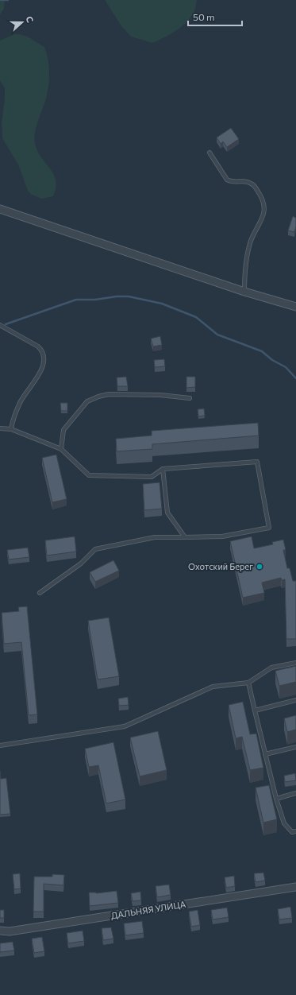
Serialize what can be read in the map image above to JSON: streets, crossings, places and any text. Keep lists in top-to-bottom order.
{
  "streets": {
    "street": ["ДАЛЬНЯЯ УЛИЦА"]
  },
  "places": ["Охотский Берег"],
  "scale_bar": "50 m",
  "north": "right"
}
